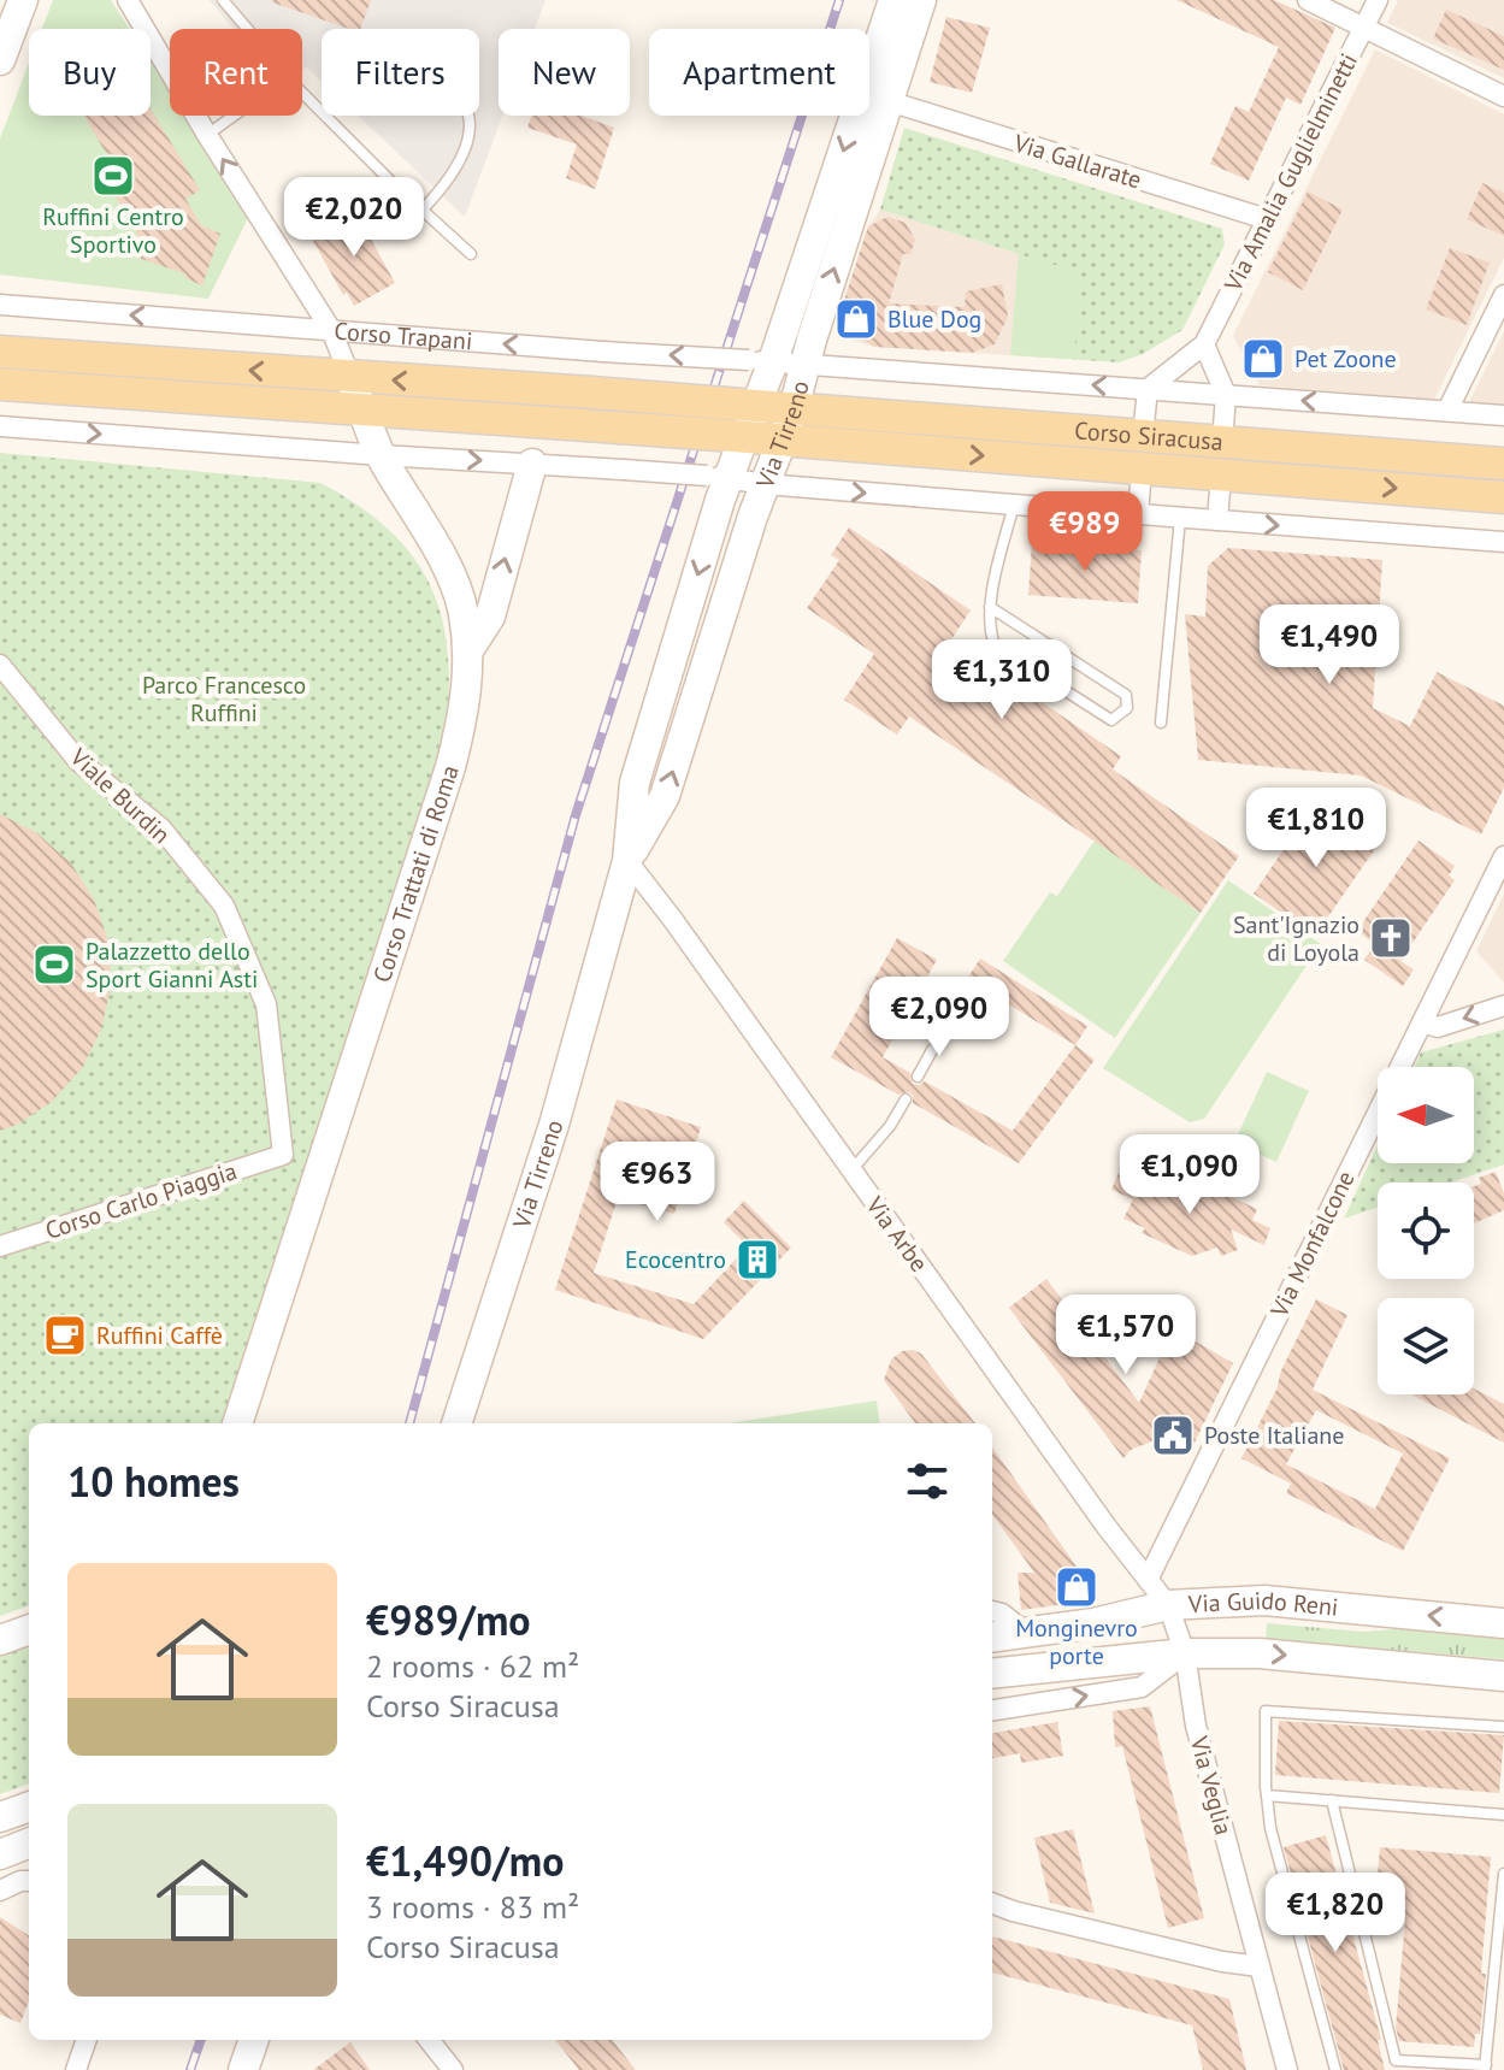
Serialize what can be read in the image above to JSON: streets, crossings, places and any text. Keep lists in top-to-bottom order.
{
  "streets": {
    "main road": ["Corso Trapani", "Corso Siracusa"],
    "street": [
      "Via Gallarate",
      "Via Amalia Guglielminetti",
      "Via Tirreno",
      "Viale Burdin",
      "Corso Trattati di Roma",
      "Corso Carlo Piaggia",
      "Via Arbe",
      "Via Monfalcone",
      "Via Guido Reni",
      "Via Veglia"
    ]
  },
  "crossings": [
    ["Via Gallarate", "Via Amalia Guglielminetti"],
    ["Via Gallarate", "Via Tirreno"],
    ["Via Amalia Guglielminetti", "Corso Siracusa"],
    ["Corso Trapani", "Via Tirreno"],
    ["Corso Trapani", "Corso Siracusa"],
    ["Corso Trapani", "Corso Trattati di Roma"],
    ["Via Tirreno", "Corso Siracusa"],
    ["Via Tirreno", "Via Arbe"],
    ["Viale Burdin", "Corso Carlo Piaggia"],
    ["Via Arbe", "Via Monfalcone"],
    ["Via Arbe", "Via Guido Reni"],
    ["Via Arbe", "Via Veglia"],
    ["Via Guido Reni", "Via Veglia"]
  ],
  "parks": ["Parco Francesco Ruffini"],
  "places": {
    "sports": ["Ruffini Centro Sportivo", "Palazzetto dello Sport Gianni Asti"],
    "shop": ["Blue Dog", "Pet Zoone", "Monginevro porte"],
    "church": ["Sant'Ignazio di Loyola"],
    "building": ["Ecocentro"],
    "cafe": ["Ruffini Caffè"],
    "public building": ["Poste Italiane"]
  },
  "north": "left",
  "page": {
    "chip": [
      "Buy",
      "Rent",
      "Filters",
      "New",
      "Apartment"
    ],
    "price": [
      "€2,020",
      "€989",
      "€1,490",
      "€1,310",
      "€1,810",
      "€2,090",
      "€1,090",
      "€963",
      "€1,570",
      "€1,820"
    ],
    "heading": "10 homes",
    "list": [
      {
        "name": "€989/mo",
        "note": "2 rooms · 62 m² · Corso Siracusa"
      },
      {
        "name": "€1,490/mo",
        "note": "3 rooms · 83 m² · Corso Siracusa"
      }
    ]
  }
}
